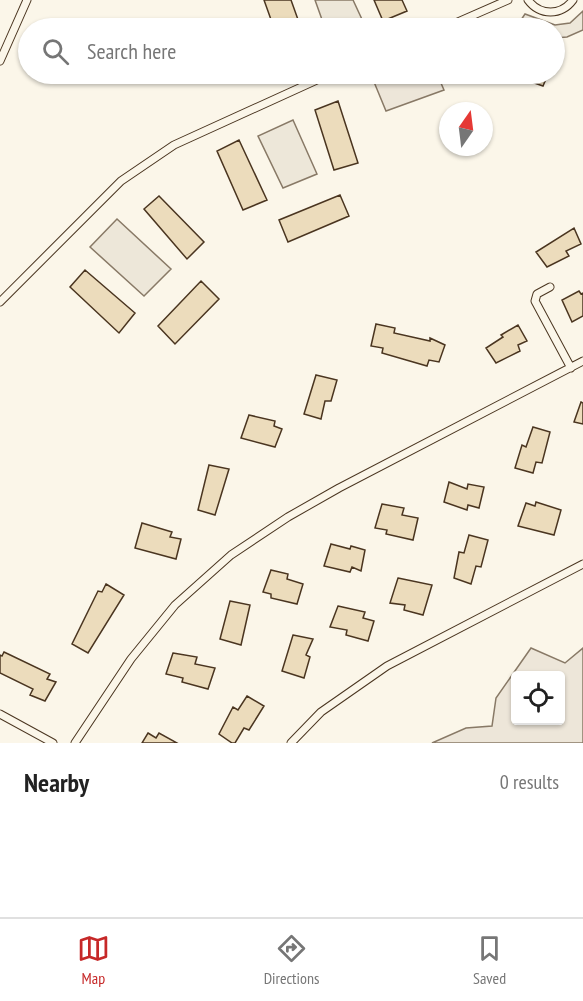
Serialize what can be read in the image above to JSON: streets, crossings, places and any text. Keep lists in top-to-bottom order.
{
  "north": "top",
  "page": {
    "search": "Search here",
    "heading": ["Nearby", "0 results"],
    "nav": ["Map", "Directions", "Saved"]
  }
}
